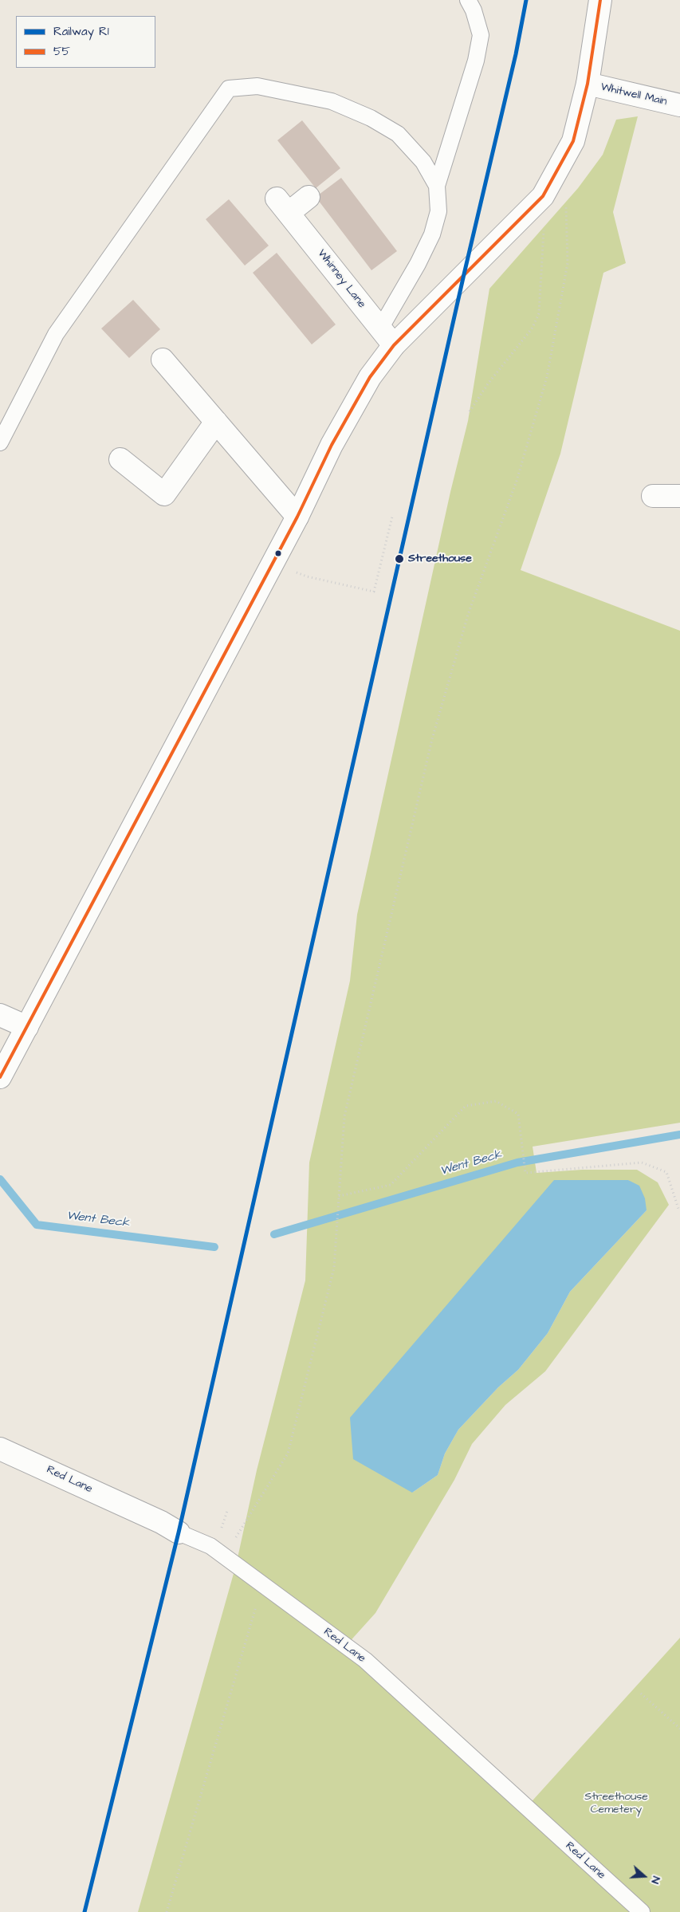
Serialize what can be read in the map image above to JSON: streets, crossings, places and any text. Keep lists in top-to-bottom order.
{
  "streets": {
    "street": ["Whitwell Main", "Whinney Lane", "Red Lane"]
  },
  "water": ["Went Beck"],
  "parks": ["Streethouse Cemetery"],
  "places": ["Streethouse"],
  "lines": ["rail line R1", "transit line 55"],
  "legend": ["Railway R1", "55"],
  "north": "right"
}
